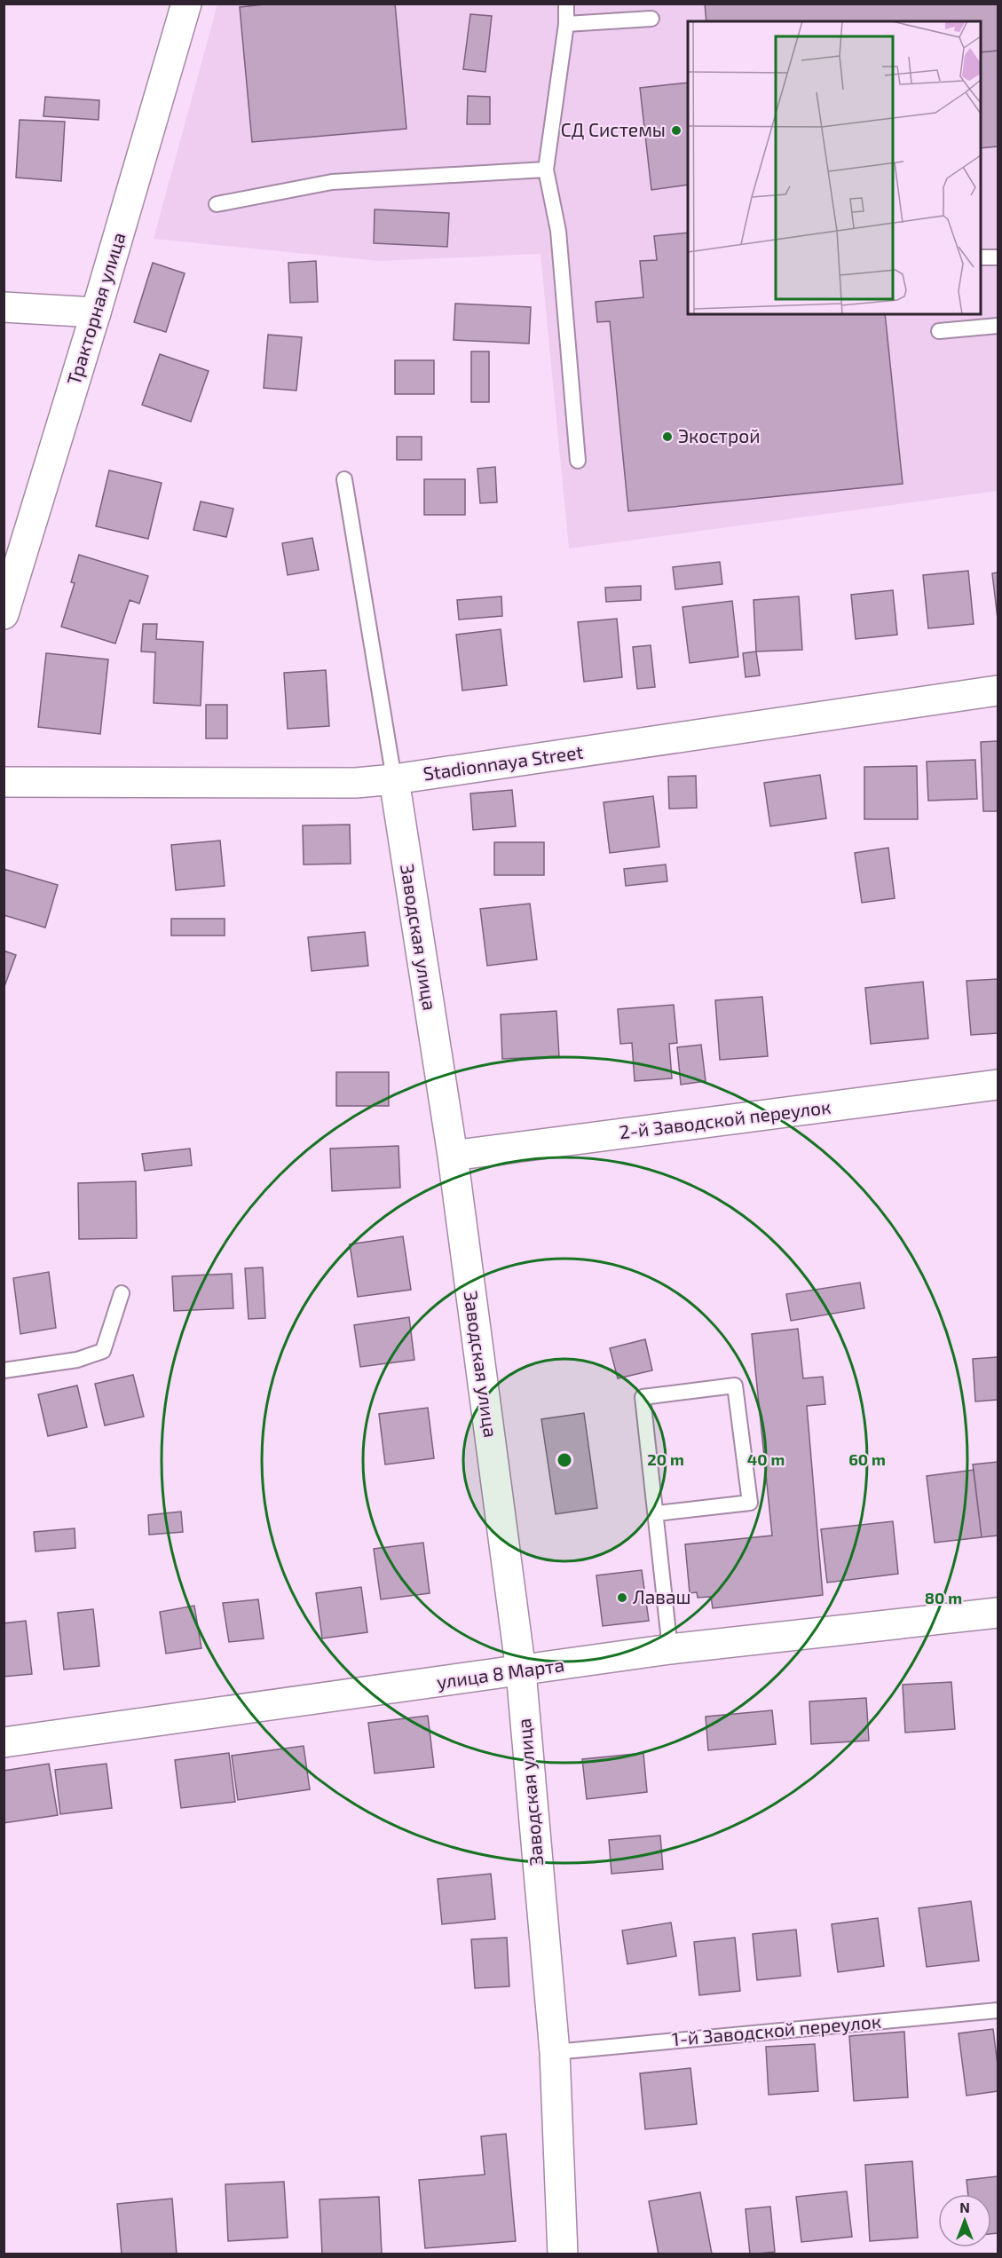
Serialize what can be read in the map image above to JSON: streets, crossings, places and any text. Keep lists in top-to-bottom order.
{
  "streets": {
    "street": [
      "Тракторная улица",
      "Stadionnaya Street",
      "Заводская улица",
      "2-й Заводской переулок",
      "улица 8 Марта"
    ],
    "lane": ["1-й Заводской переулок"]
  },
  "crossings": [
    ["Stadionnaya Street", "Заводская улица"],
    ["Заводская улица", "2-й Заводской переулок"],
    ["Заводская улица", "улица 8 Марта"],
    ["Заводская улица", "1-й Заводской переулок"]
  ],
  "places": ["СД Системы", "Экострой", "Лаваш"],
  "north": "top",
  "rings": [
    "20 m",
    "40 m",
    "60 m",
    "80 m"
  ]
}
